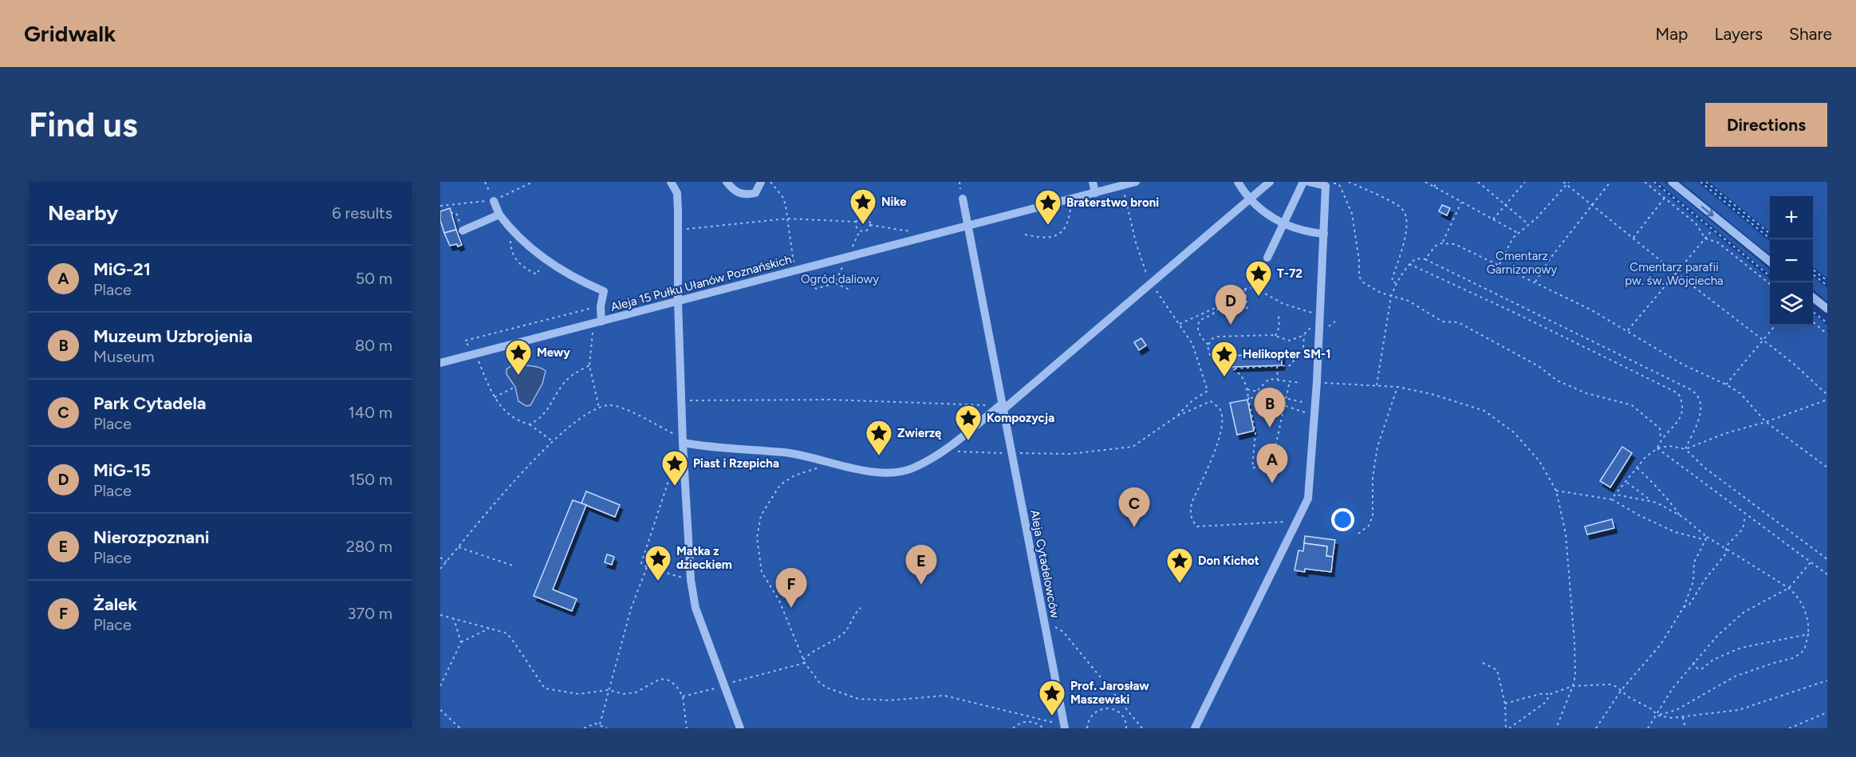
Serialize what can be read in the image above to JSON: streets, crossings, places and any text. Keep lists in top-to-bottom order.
{
  "streets": {
    "street": ["Aleja 15 Pułku Ułanów Poznańskich", "Aleja Cytadelowców"]
  },
  "crossings": [
    ["Aleja 15 Pułku Ułanów Poznańskich", "Aleja Cytadelowców"]
  ],
  "parks": ["Cmentarz Garnizonowy", "Cmentarz parafii pw. św. Wojciecha", "Ogród daliowy"],
  "places": {
    "place": [
      "Nike",
      "Braterstwo broni",
      "T-72",
      "Mewy",
      "Helikopter SM-1",
      "Kompozycja",
      "Zwierzę",
      "Piast i Rzepicha",
      "Matka z dzieckiem",
      "Don Kichot",
      "Prof. Jarosław Maszewski"
    ]
  },
  "page": {
    "header": "Gridwalk",
    "nav": ["Map", "Layers", "Share"],
    "buttons": "Directions",
    "title": "Find us",
    "heading": ["Nearby", "6 results"],
    "map_buttons": ["+", "−"],
    "list": [
      {
        "mark": "A",
        "name": "MiG-21",
        "note": "Place",
        "value": "50 m"
      },
      {
        "mark": "B",
        "name": "Muzeum Uzbrojenia",
        "note": "Museum",
        "value": "80 m"
      },
      {
        "mark": "C",
        "name": "Park Cytadela",
        "note": "Place",
        "value": "140 m"
      },
      {
        "mark": "D",
        "name": "MiG-15",
        "note": "Place",
        "value": "150 m"
      },
      {
        "mark": "E",
        "name": "Nierozpoznani",
        "note": "Place",
        "value": "280 m"
      },
      {
        "mark": "F",
        "name": "Żalek",
        "note": "Place",
        "value": "370 m"
      }
    ],
    "pins": [
      "D",
      "B",
      "A",
      "C",
      "E",
      "F"
    ]
  }
}
